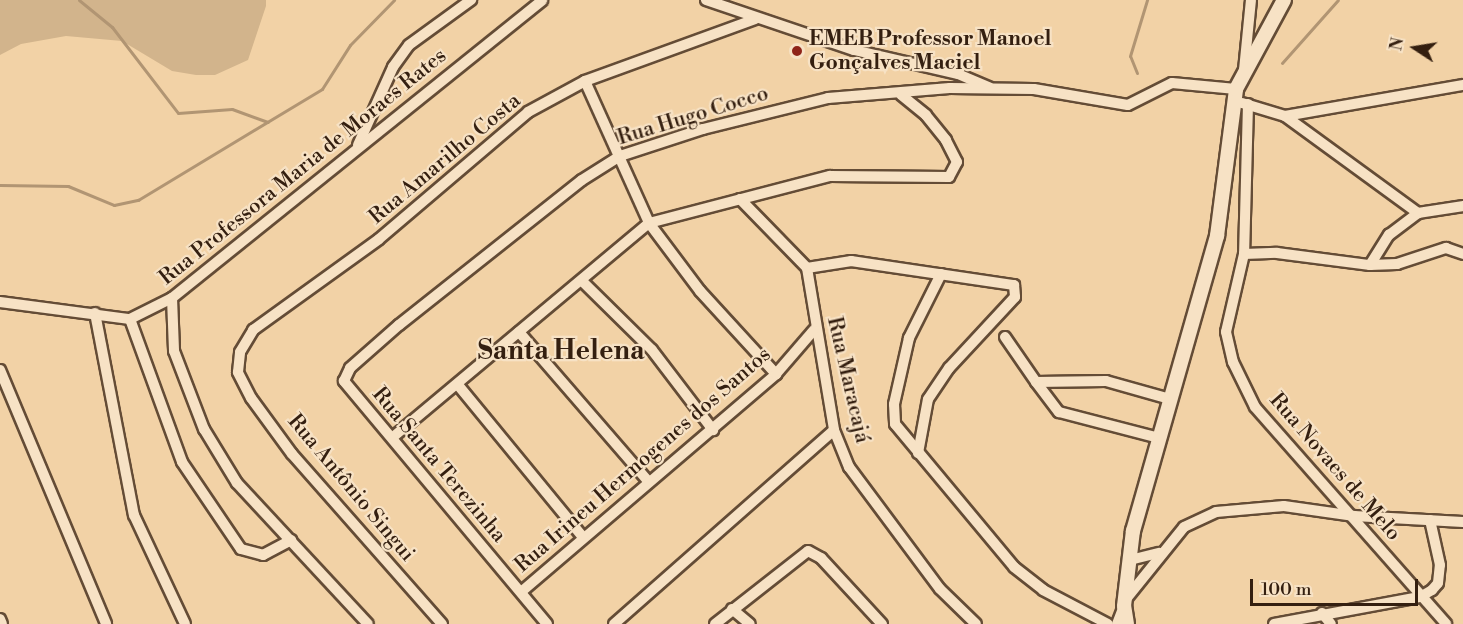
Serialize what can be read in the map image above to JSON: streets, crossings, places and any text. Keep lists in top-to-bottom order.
{
  "streets": {
    "street": [
      "Rua Hugo Cocco",
      "Rua Amarilho Costa",
      "Rua Professora Maria de Moraes Rates",
      "Rua Maracajá",
      "Rua Irineu Hermogenes dos Santos",
      "Rua Santa Terezinha",
      "Rua Novaes de Melo",
      "Rua Antônio Singui"
    ]
  },
  "crossings": [
    ["Rua Hugo Cocco", "Rua Santa Terezinha"],
    ["Rua Hugo Cocco", "Rua Novaes de Melo"],
    ["Rua Amarilho Costa", "Rua Antônio Singui"],
    ["Rua Maracajá", "Rua Irineu Hermogenes dos Santos"],
    ["Rua Irineu Hermogenes dos Santos", "Rua Santa Terezinha"]
  ],
  "districts": ["Santa Helena"],
  "places": ["EMEB Professor Manoel Gonçalves Maciel"],
  "scale_bar": "100 m",
  "north": "left"
}
